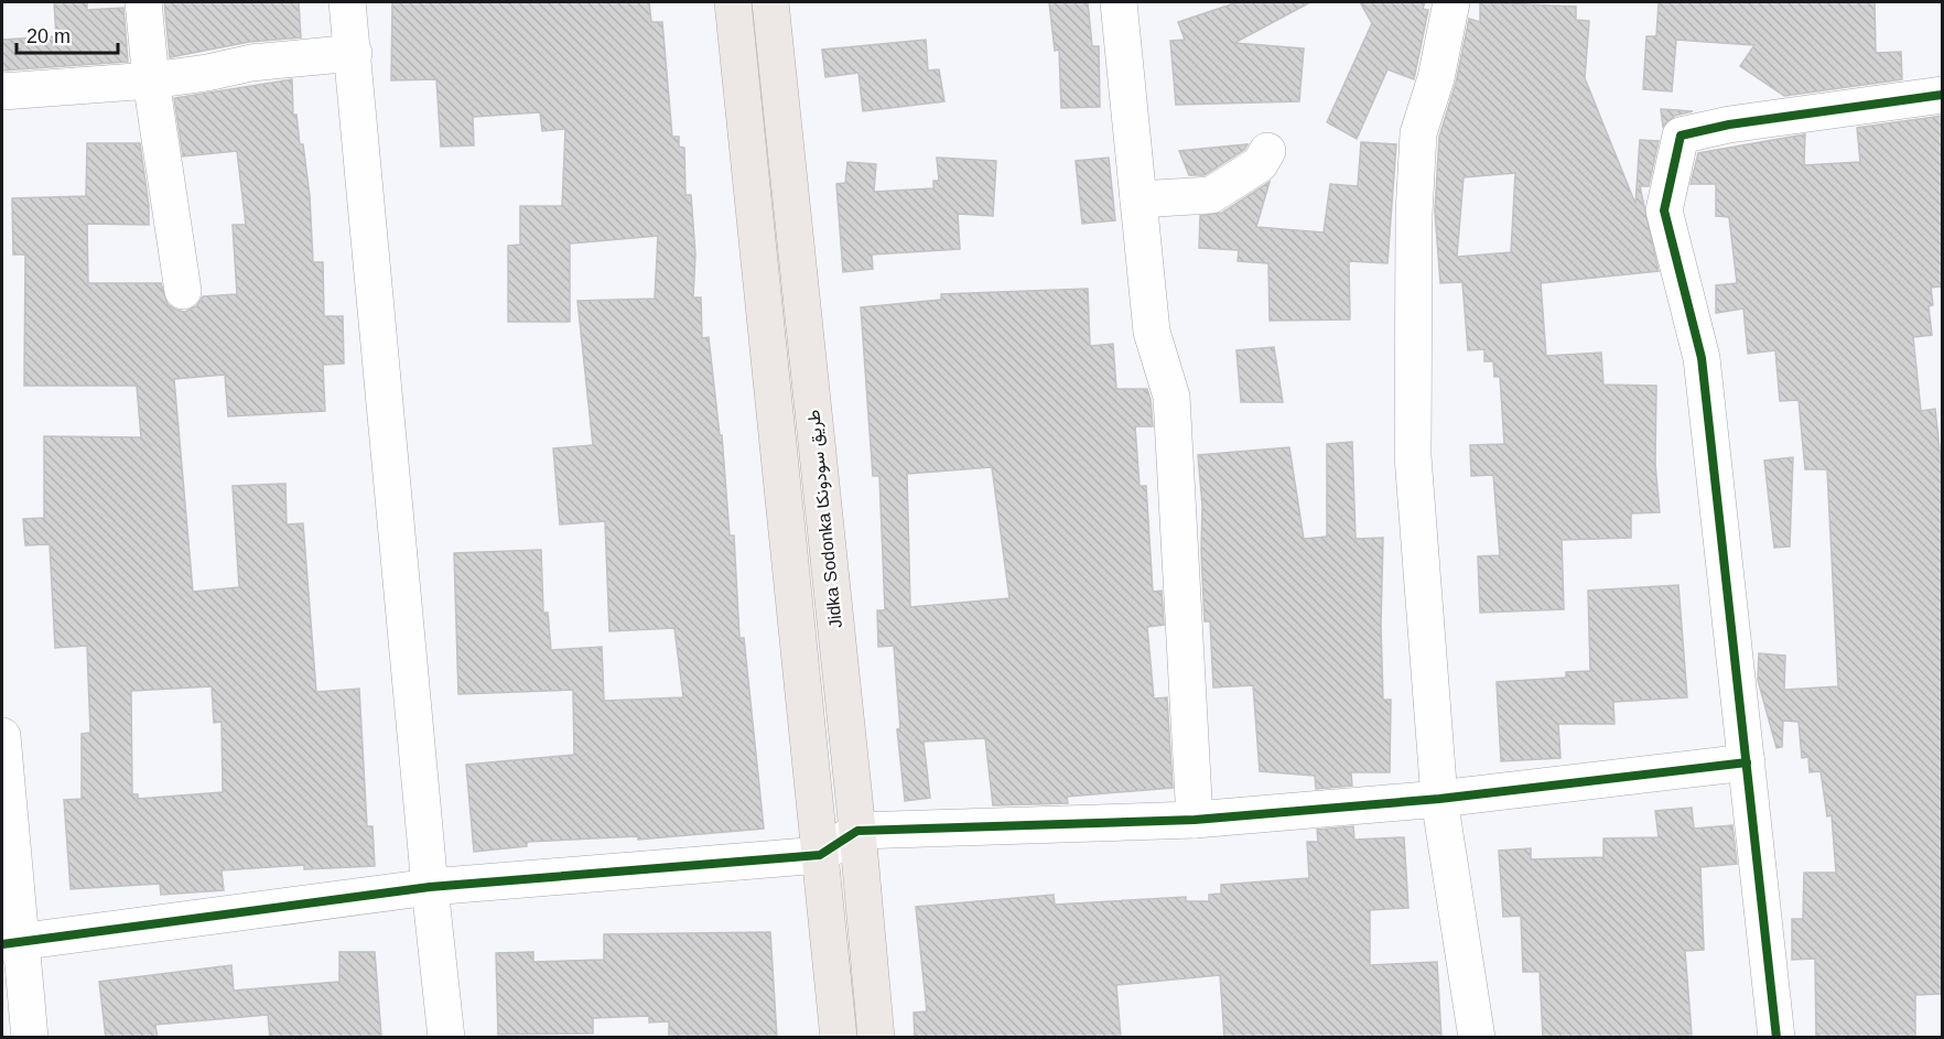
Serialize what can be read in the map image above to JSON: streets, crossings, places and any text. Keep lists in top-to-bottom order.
{
  "streets": {
    "main road": ["Jidka Sodonka طريق سودونكا"]
  },
  "scale_bar": "20 m"
}
